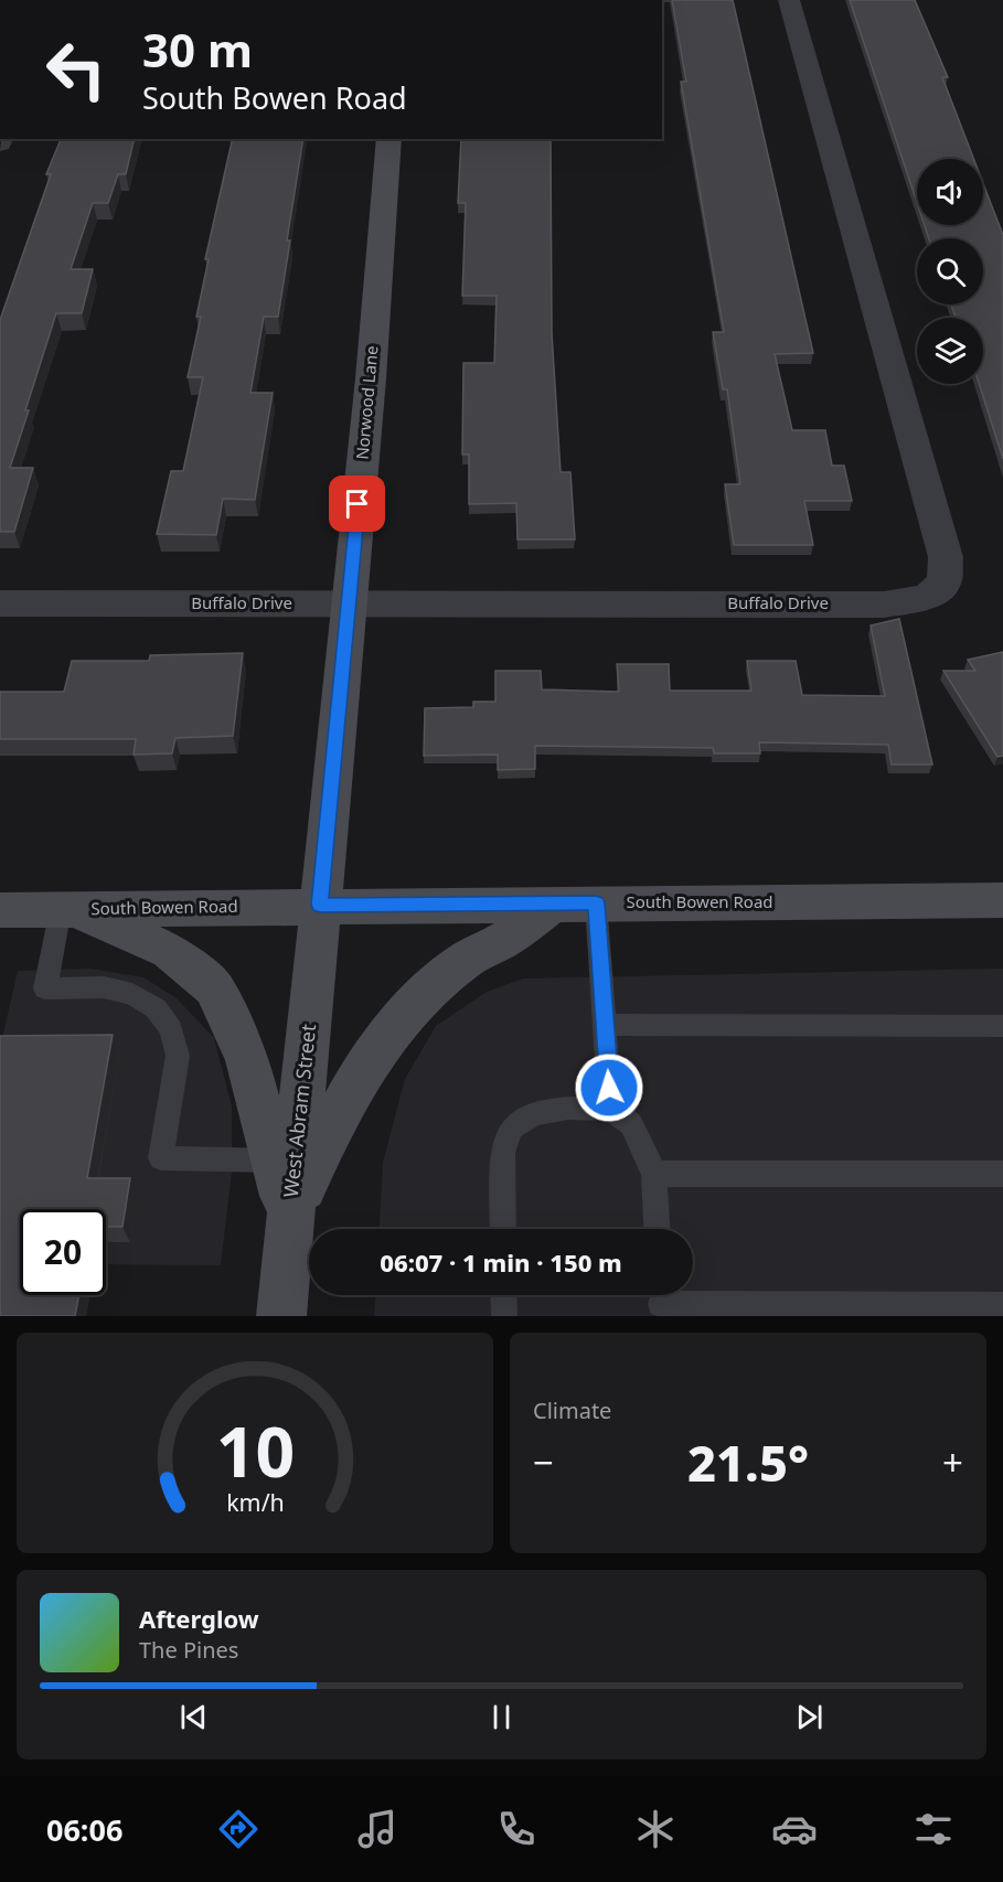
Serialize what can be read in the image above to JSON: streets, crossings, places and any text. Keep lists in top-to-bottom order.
{
  "streets": {
    "main road": ["Norwood Lane", "South Bowen Road", "West Abram Street"],
    "street": ["Buffalo Drive"]
  },
  "crossings": [
    ["Norwood Lane", "Buffalo Drive"],
    ["Norwood Lane", "South Bowen Road"],
    ["Norwood Lane", "West Abram Street"],
    ["South Bowen Road", "West Abram Street"]
  ],
  "page": {
    "turn": ["30 m", "South Bowen Road"],
    "limit": "20",
    "trip": "06:07 · 1 min · 150 m",
    "tile": "Climate",
    "heat": ["−", "21.5°", "+"],
    "song": ["Afterglow", "The Pines"],
    "tabs": "06:06",
    "gauge": ["10", "km/h"]
  }
}
